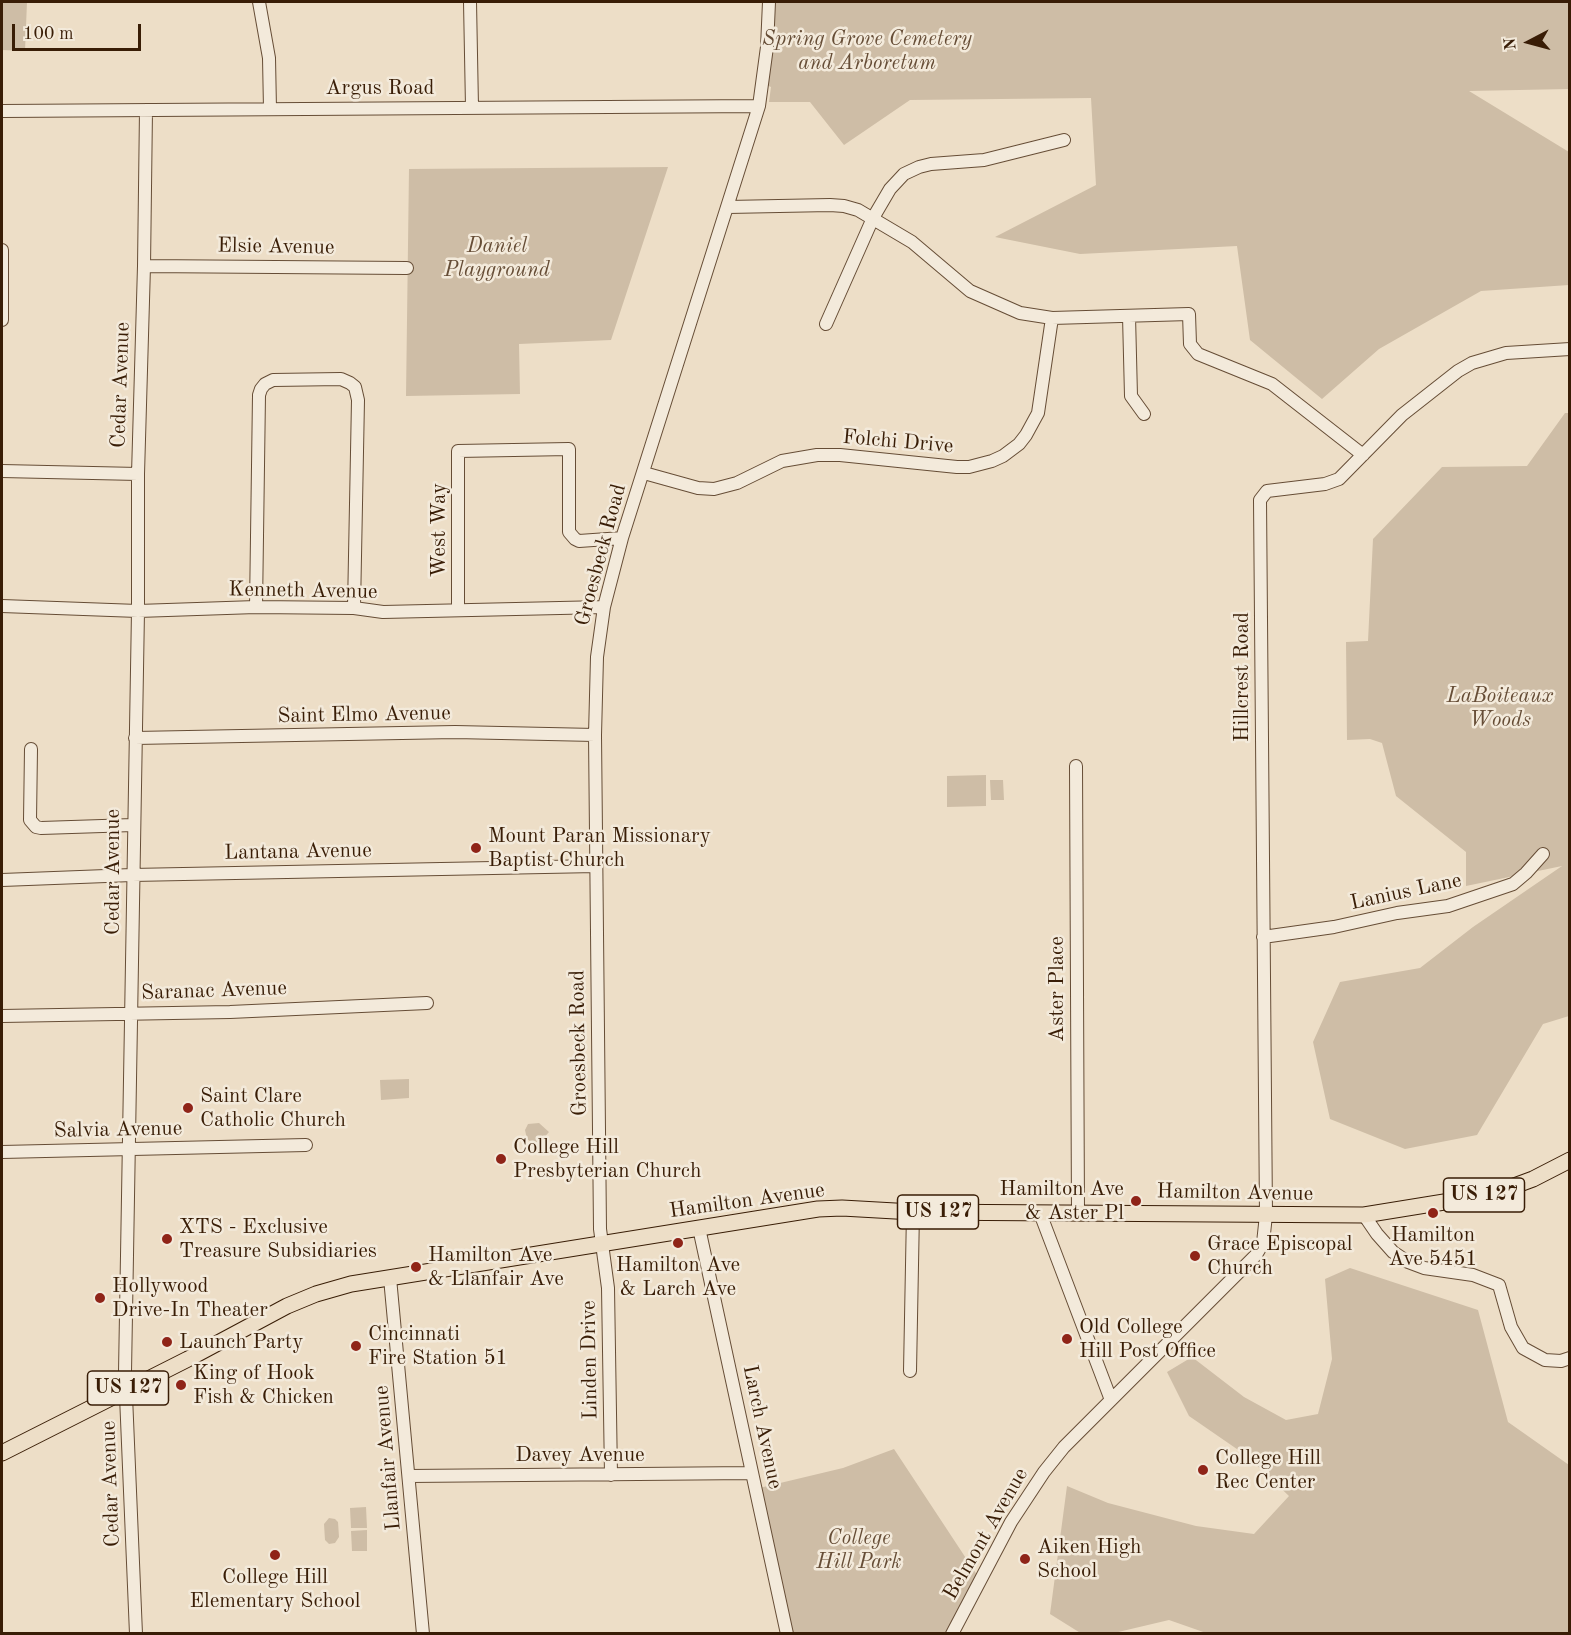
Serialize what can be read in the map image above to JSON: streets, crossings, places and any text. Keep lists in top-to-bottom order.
{
  "streets": {
    "main road": ["Hamilton Avenue", "US 127"],
    "street": [
      "Argus Road",
      "Elsie Avenue",
      "Cedar Avenue",
      "Folchi Drive",
      "West Way",
      "Groesbeck Road",
      "Kenneth Avenue",
      "Hillcrest Road",
      "Saint Elmo Avenue",
      "Lantana Avenue",
      "Lanius Lane",
      "Aster Place",
      "Saranac Avenue",
      "Salvia Avenue",
      "Linden Drive",
      "Larch Avenue",
      "Davey Avenue",
      "Llanfair Avenue",
      "Belmont Avenue"
    ]
  },
  "crossings": [
    ["Argus Road", "Cedar Avenue"],
    ["Argus Road", "Groesbeck Road"],
    ["Elsie Avenue", "Cedar Avenue"],
    ["Cedar Avenue", "Kenneth Avenue"],
    ["Cedar Avenue", "Saint Elmo Avenue"],
    ["Cedar Avenue", "Lantana Avenue"],
    ["Cedar Avenue", "Saranac Avenue"],
    ["Cedar Avenue", "Salvia Avenue"],
    ["Cedar Avenue", "Hamilton Avenue"],
    ["Folchi Drive", "Groesbeck Road"],
    ["West Way", "Groesbeck Road"],
    ["West Way", "Kenneth Avenue"],
    ["Groesbeck Road", "Kenneth Avenue"],
    ["Groesbeck Road", "Saint Elmo Avenue"],
    ["Groesbeck Road", "Lantana Avenue"],
    ["Groesbeck Road", "Hamilton Avenue"],
    ["Groesbeck Road", "Linden Drive"],
    ["Hillcrest Road", "Lanius Lane"],
    ["Hillcrest Road", "Hamilton Avenue"],
    ["Hillcrest Road", "Belmont Avenue"],
    ["Aster Place", "Hamilton Avenue"],
    ["Hamilton Avenue", "Linden Drive"],
    ["Hamilton Avenue", "Larch Avenue"],
    ["Hamilton Avenue", "Llanfair Avenue"],
    ["Hamilton Avenue", "Belmont Avenue"],
    ["Linden Drive", "Davey Avenue"],
    ["Larch Avenue", "Davey Avenue"],
    ["Davey Avenue", "Llanfair Avenue"]
  ],
  "parks": [
    "Spring Grove Cemetery and Arboretum",
    "Daniel Playground",
    "LaBoiteaux Woods",
    "College Hill Park"
  ],
  "places": [
    "Mount Paran Missionary Baptist Church",
    "Saint Clare Catholic Church",
    "College Hill Presbyterian Church",
    "Hamilton Ave & Aster Pl",
    "Hamilton Ave 5451",
    "XTS - Exclusive Treasure Subsidiaries",
    "Hamilton Ave & Larch Ave",
    "Grace Episcopal Church",
    "Hamilton Ave & Llanfair Ave",
    "Hollywood Drive-In Theater",
    "Old College Hill Post Office",
    "Launch Party",
    "Cincinnati Fire Station 51",
    "King of Hook Fish & Chicken",
    "College Hill Rec Center",
    "College Hill Elementary School",
    "Aiken High School"
  ],
  "scale_bar": "100 m",
  "north": "left"
}
